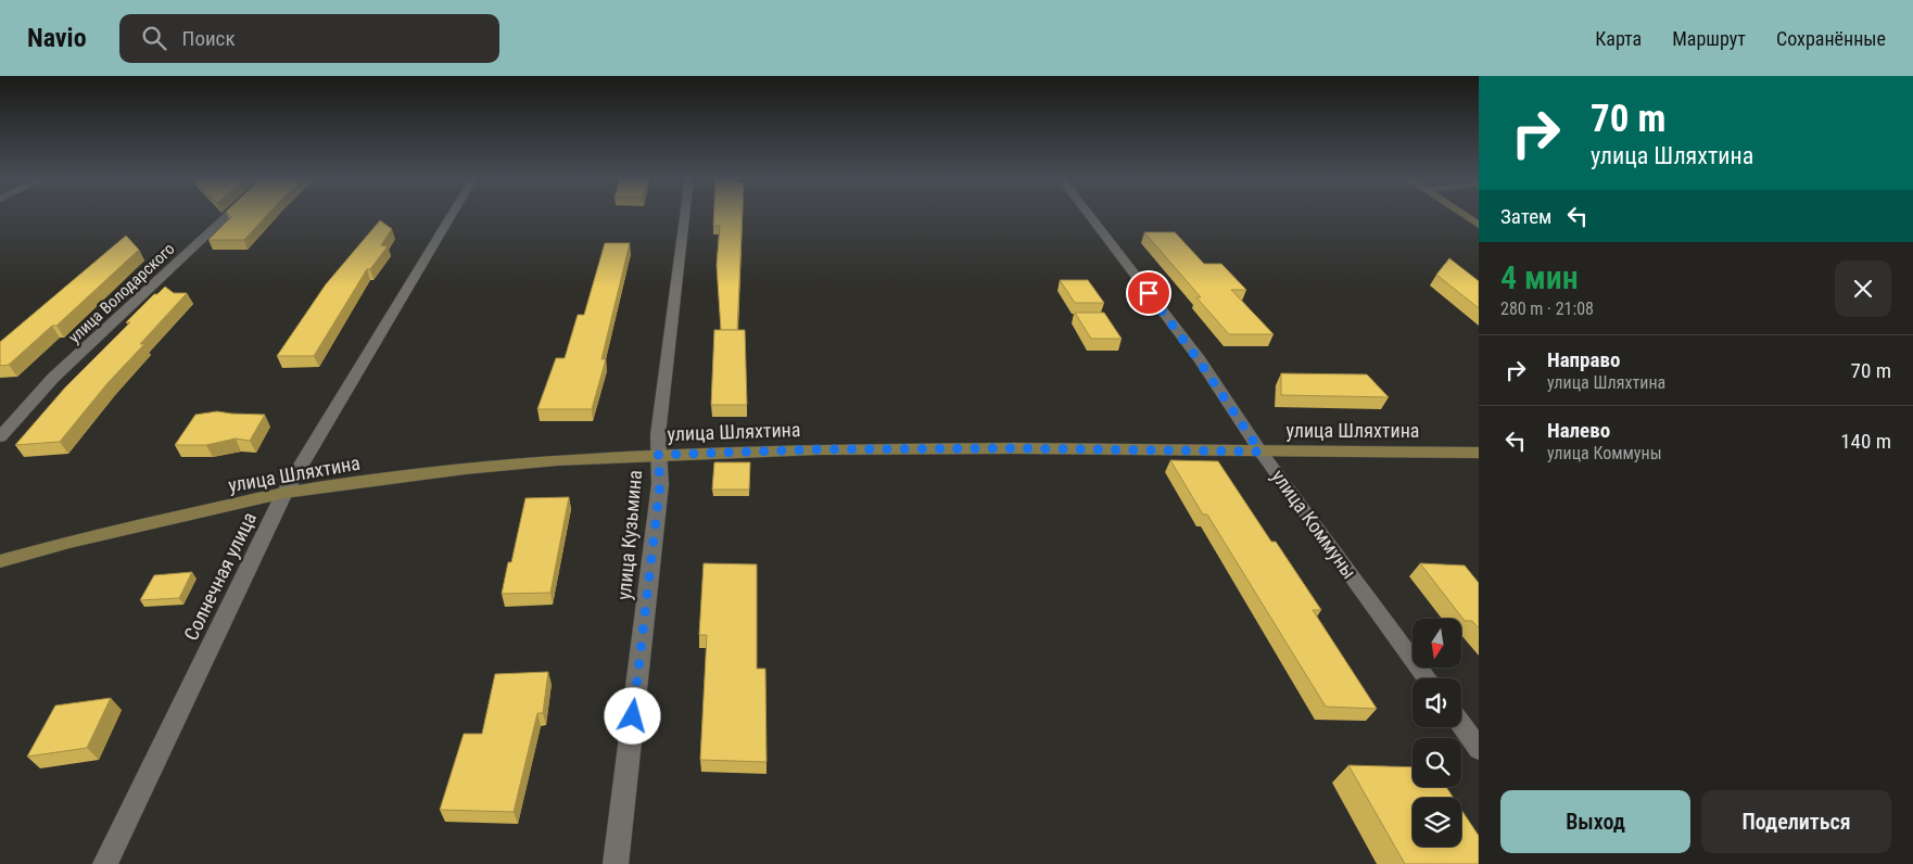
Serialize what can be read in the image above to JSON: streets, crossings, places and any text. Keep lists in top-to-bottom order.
{
  "streets": {
    "main road": ["улица Шляхтина"],
    "street": [
      "улица Володарского",
      "улица Коммуны",
      "улица Кузьмина",
      "Солнечная улица"
    ]
  },
  "crossings": [
    ["улица Шляхтина", "улица Коммуны"],
    ["улица Шляхтина", "улица Кузьмина"],
    ["улица Шляхтина", "Солнечная улица"]
  ],
  "north": "bottom",
  "page": {
    "header": "Navio",
    "search": "Поиск",
    "nav": ["Карта", "Маршрут", "Сохранённые"],
    "turn": ["70 m", "улица Шляхтина"],
    "then": "Затем",
    "heading": ["4 мин", "280 m · 21:08"],
    "list": [
      {
        "name": "Направо",
        "note": "улица Шляхтина",
        "value": "70 m"
      },
      {
        "name": "Налево",
        "note": "улица Коммуны",
        "value": "140 m"
      }
    ],
    "buttons": ["Выход", "Поделиться"]
  }
}
